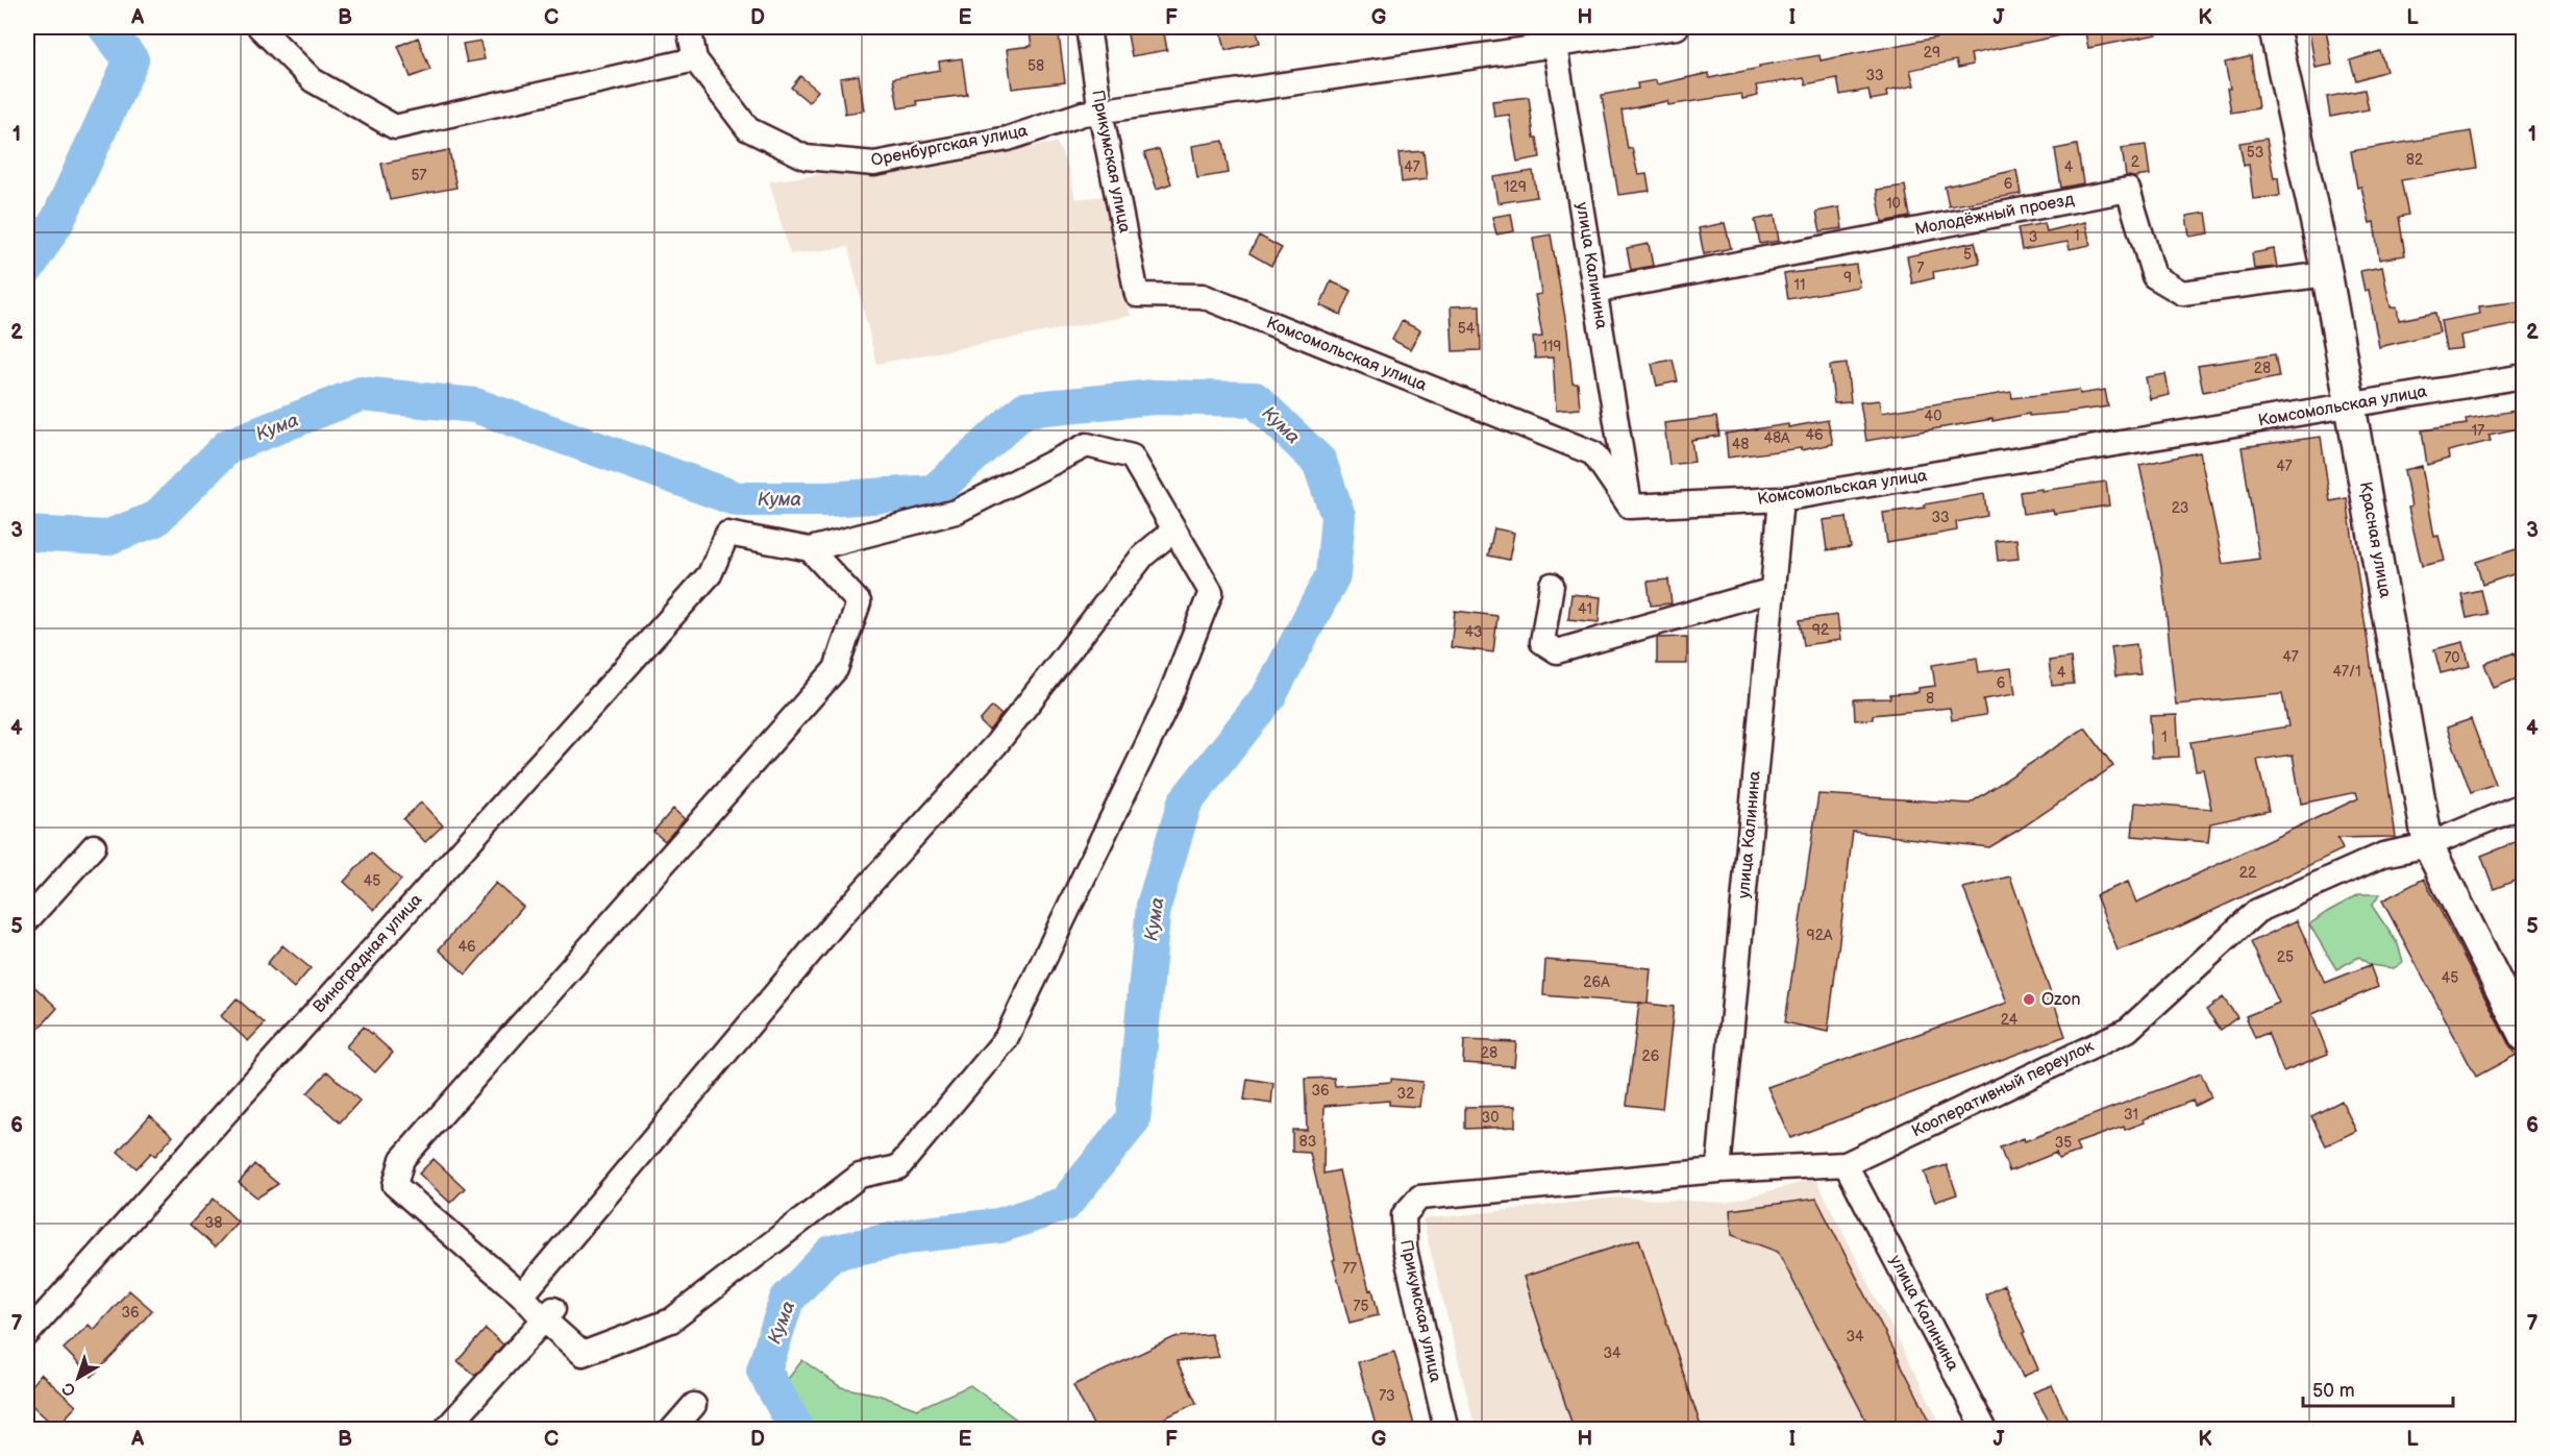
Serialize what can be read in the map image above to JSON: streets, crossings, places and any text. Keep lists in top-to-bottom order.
{
  "streets": {
    "street": [
      "Оренбургская улица",
      "Прикумская улица",
      "Молодёжный проезд",
      "улица Калинина",
      "Комсомольская улица",
      "Красная улица",
      "Виноградная улица",
      "Кооперативный переулок"
    ]
  },
  "crossings": [
    ["Оренбургская улица", "Прикумская улица"],
    ["Оренбургская улица", "улица Калинина"],
    ["Прикумская улица", "Комсомольская улица"],
    ["Прикумская улица", "Кооперативный переулок"],
    ["Молодёжный проезд", "улица Калинина"],
    ["Молодёжный проезд", "Красная улица"],
    ["улица Калинина", "Комсомольская улица"],
    ["улица Калинина", "Кооперативный переулок"],
    ["Комсомольская улица", "Красная улица"],
    ["Красная улица", "Кооперативный переулок"]
  ],
  "water": ["Кума"],
  "places": ["Ozon"],
  "house_numbers": [
    "29",
    "58",
    "33",
    "53",
    "82",
    "2",
    "47",
    "4",
    "57",
    "6",
    "129",
    "10",
    "1",
    "3",
    "5",
    "7",
    "9",
    "11",
    "54",
    "119",
    "28",
    "40",
    "17",
    "46",
    "48А",
    "48",
    "47",
    "23",
    "33",
    "41",
    "92",
    "43",
    "47",
    "70",
    "47/1",
    "4",
    "6",
    "8",
    "1",
    "22",
    "45",
    "92А",
    "46",
    "25",
    "45",
    "26А",
    "24",
    "28",
    "26",
    "36",
    "32",
    "31",
    "30",
    "83",
    "35",
    "38",
    "77",
    "75",
    "36",
    "34",
    "34",
    "73"
  ],
  "scale_bar": "50 m",
  "north": "bottom left",
  "grid": {
    "columns": [
      "A",
      "B",
      "C",
      "D",
      "E",
      "F",
      "G",
      "H",
      "I",
      "J",
      "K",
      "L"
    ],
    "rows": [
      "1",
      "2",
      "3",
      "4",
      "5",
      "6",
      "7"
    ]
  }
}
